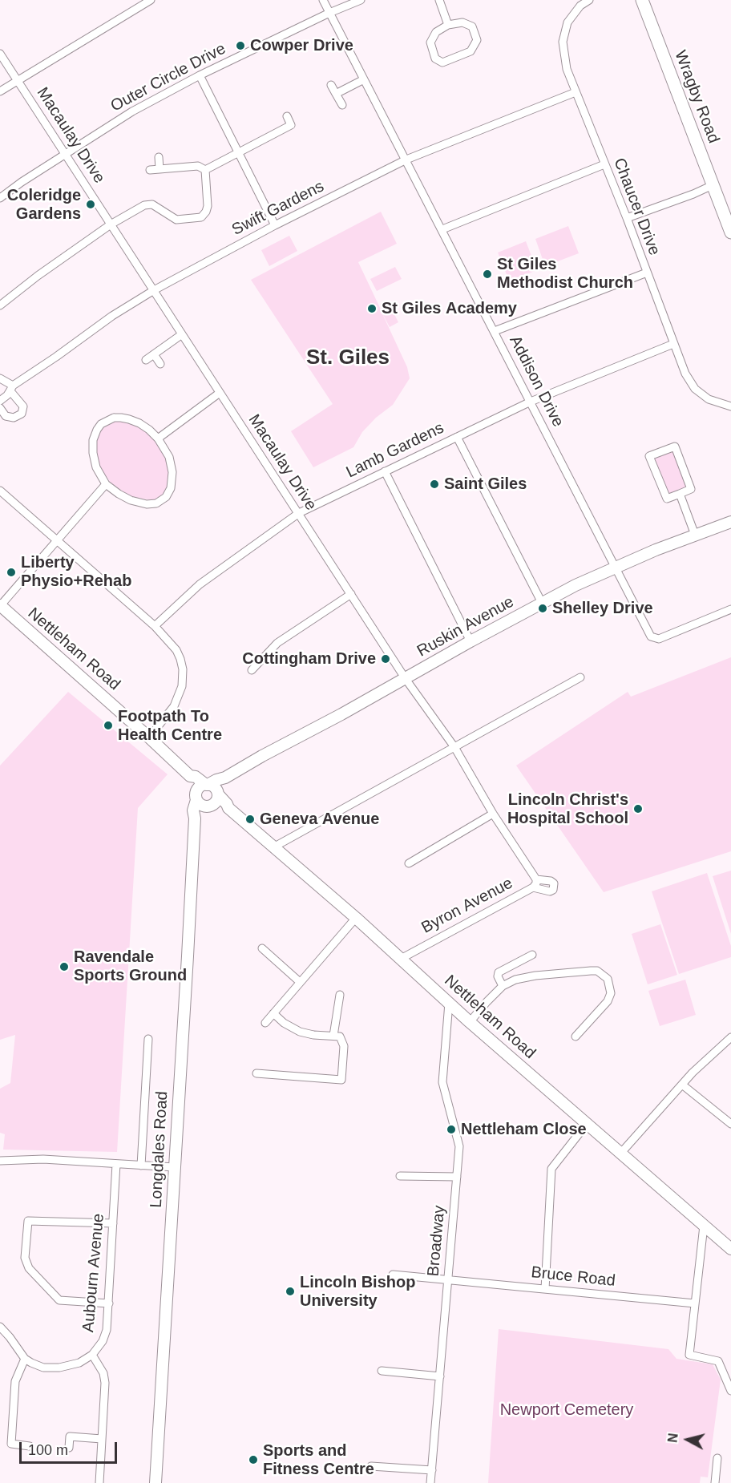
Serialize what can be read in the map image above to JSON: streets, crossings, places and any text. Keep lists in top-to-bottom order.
{
  "streets": {
    "main road": [
      "Wragby Road",
      "Ruskin Avenue",
      "Nettleham Road",
      "Longdales Road"
    ],
    "street": [
      "Outer Circle Drive",
      "Macaulay Drive",
      "Chaucer Drive",
      "Swift Gardens",
      "Addison Drive",
      "Lamb Gardens",
      "Byron Avenue",
      "Broadway",
      "Aubourn Avenue",
      "Bruce Road"
    ]
  },
  "crossings": [
    ["Outer Circle Drive", "Macaulay Drive"],
    ["Outer Circle Drive", "Addison Drive"],
    ["Macaulay Drive", "Swift Gardens"],
    ["Macaulay Drive", "Lamb Gardens"],
    ["Macaulay Drive", "Ruskin Avenue"],
    ["Macaulay Drive", "Byron Avenue"],
    ["Chaucer Drive", "Swift Gardens"],
    ["Chaucer Drive", "Lamb Gardens"],
    ["Swift Gardens", "Addison Drive"],
    ["Addison Drive", "Lamb Gardens"],
    ["Addison Drive", "Ruskin Avenue"],
    ["Ruskin Avenue", "Nettleham Road"],
    ["Ruskin Avenue", "Longdales Road"],
    ["Nettleham Road", "Byron Avenue"],
    ["Nettleham Road", "Longdales Road"],
    ["Nettleham Road", "Broadway"],
    ["Broadway", "Bruce Road"]
  ],
  "districts": ["St. Giles"],
  "parks": ["Newport Cemetery"],
  "places": [
    "Cowper Drive",
    "Coleridge Gardens",
    "St Giles Methodist Church",
    "St Giles Academy",
    "Saint Giles",
    "Liberty Physio+Rehab",
    "Shelley Drive",
    "Cottingham Drive",
    "Footpath To Health Centre",
    "Lincoln Christ's Hospital School",
    "Geneva Avenue",
    "Ravendale Sports Ground",
    "Nettleham Close",
    "Lincoln Bishop University",
    "Sports and Fitness Centre"
  ],
  "scale_bar": "100 m",
  "north": "left"
}
